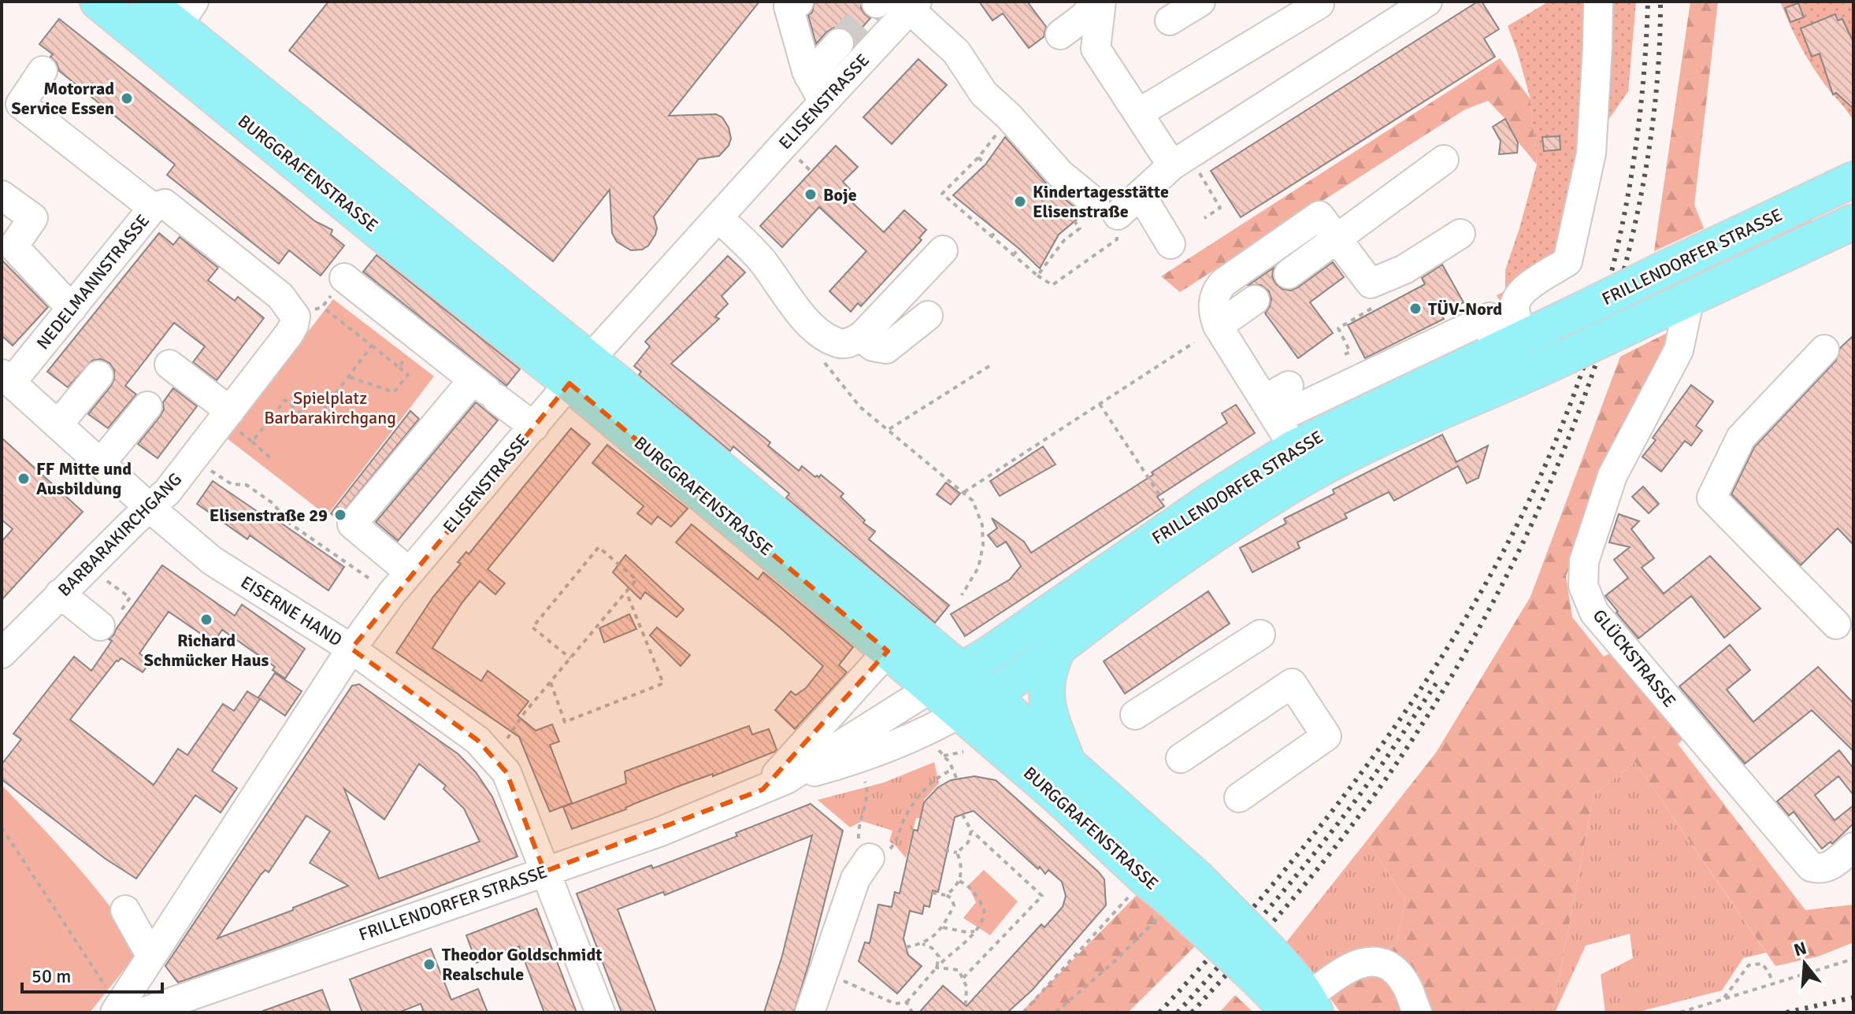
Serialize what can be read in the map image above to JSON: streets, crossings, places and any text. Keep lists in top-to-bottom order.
{
  "streets": {
    "main road": ["BURGGRAFENSTRASSE", "FRILLENDORFER STRASSE"],
    "street": [
      "ELISENSTRASSE",
      "NEDELMANNSTRASSE",
      "BARBARAKIRCHGANG",
      "EISERNE HAND",
      "GLÜCKSTRASSE"
    ]
  },
  "crossings": [
    ["ELISENSTRASSE", "BURGGRAFENSTRASSE"],
    ["ELISENSTRASSE", "FRILLENDORFER STRASSE"],
    ["ELISENSTRASSE", "EISERNE HAND"],
    ["BURGGRAFENSTRASSE", "FRILLENDORFER STRASSE"],
    ["FRILLENDORFER STRASSE", "EISERNE HAND"],
    ["FRILLENDORFER STRASSE", "GLÜCKSTRASSE"],
    ["NEDELMANNSTRASSE", "BARBARAKIRCHGANG"],
    ["NEDELMANNSTRASSE", "EISERNE HAND"],
    ["BARBARAKIRCHGANG", "EISERNE HAND"]
  ],
  "parks": ["Spielplatz Barbarakirchgang"],
  "places": [
    "Motorrad Service Essen",
    "Boje",
    "Kindertagesstätte Elisenstraße",
    "TÜV-Nord",
    "FF Mitte und Ausbildung",
    "Elisenstraße 29",
    "Richard Schmücker Haus",
    "Theodor Goldschmidt Realschule"
  ],
  "scale_bar": "50 m",
  "north": "top"
}
